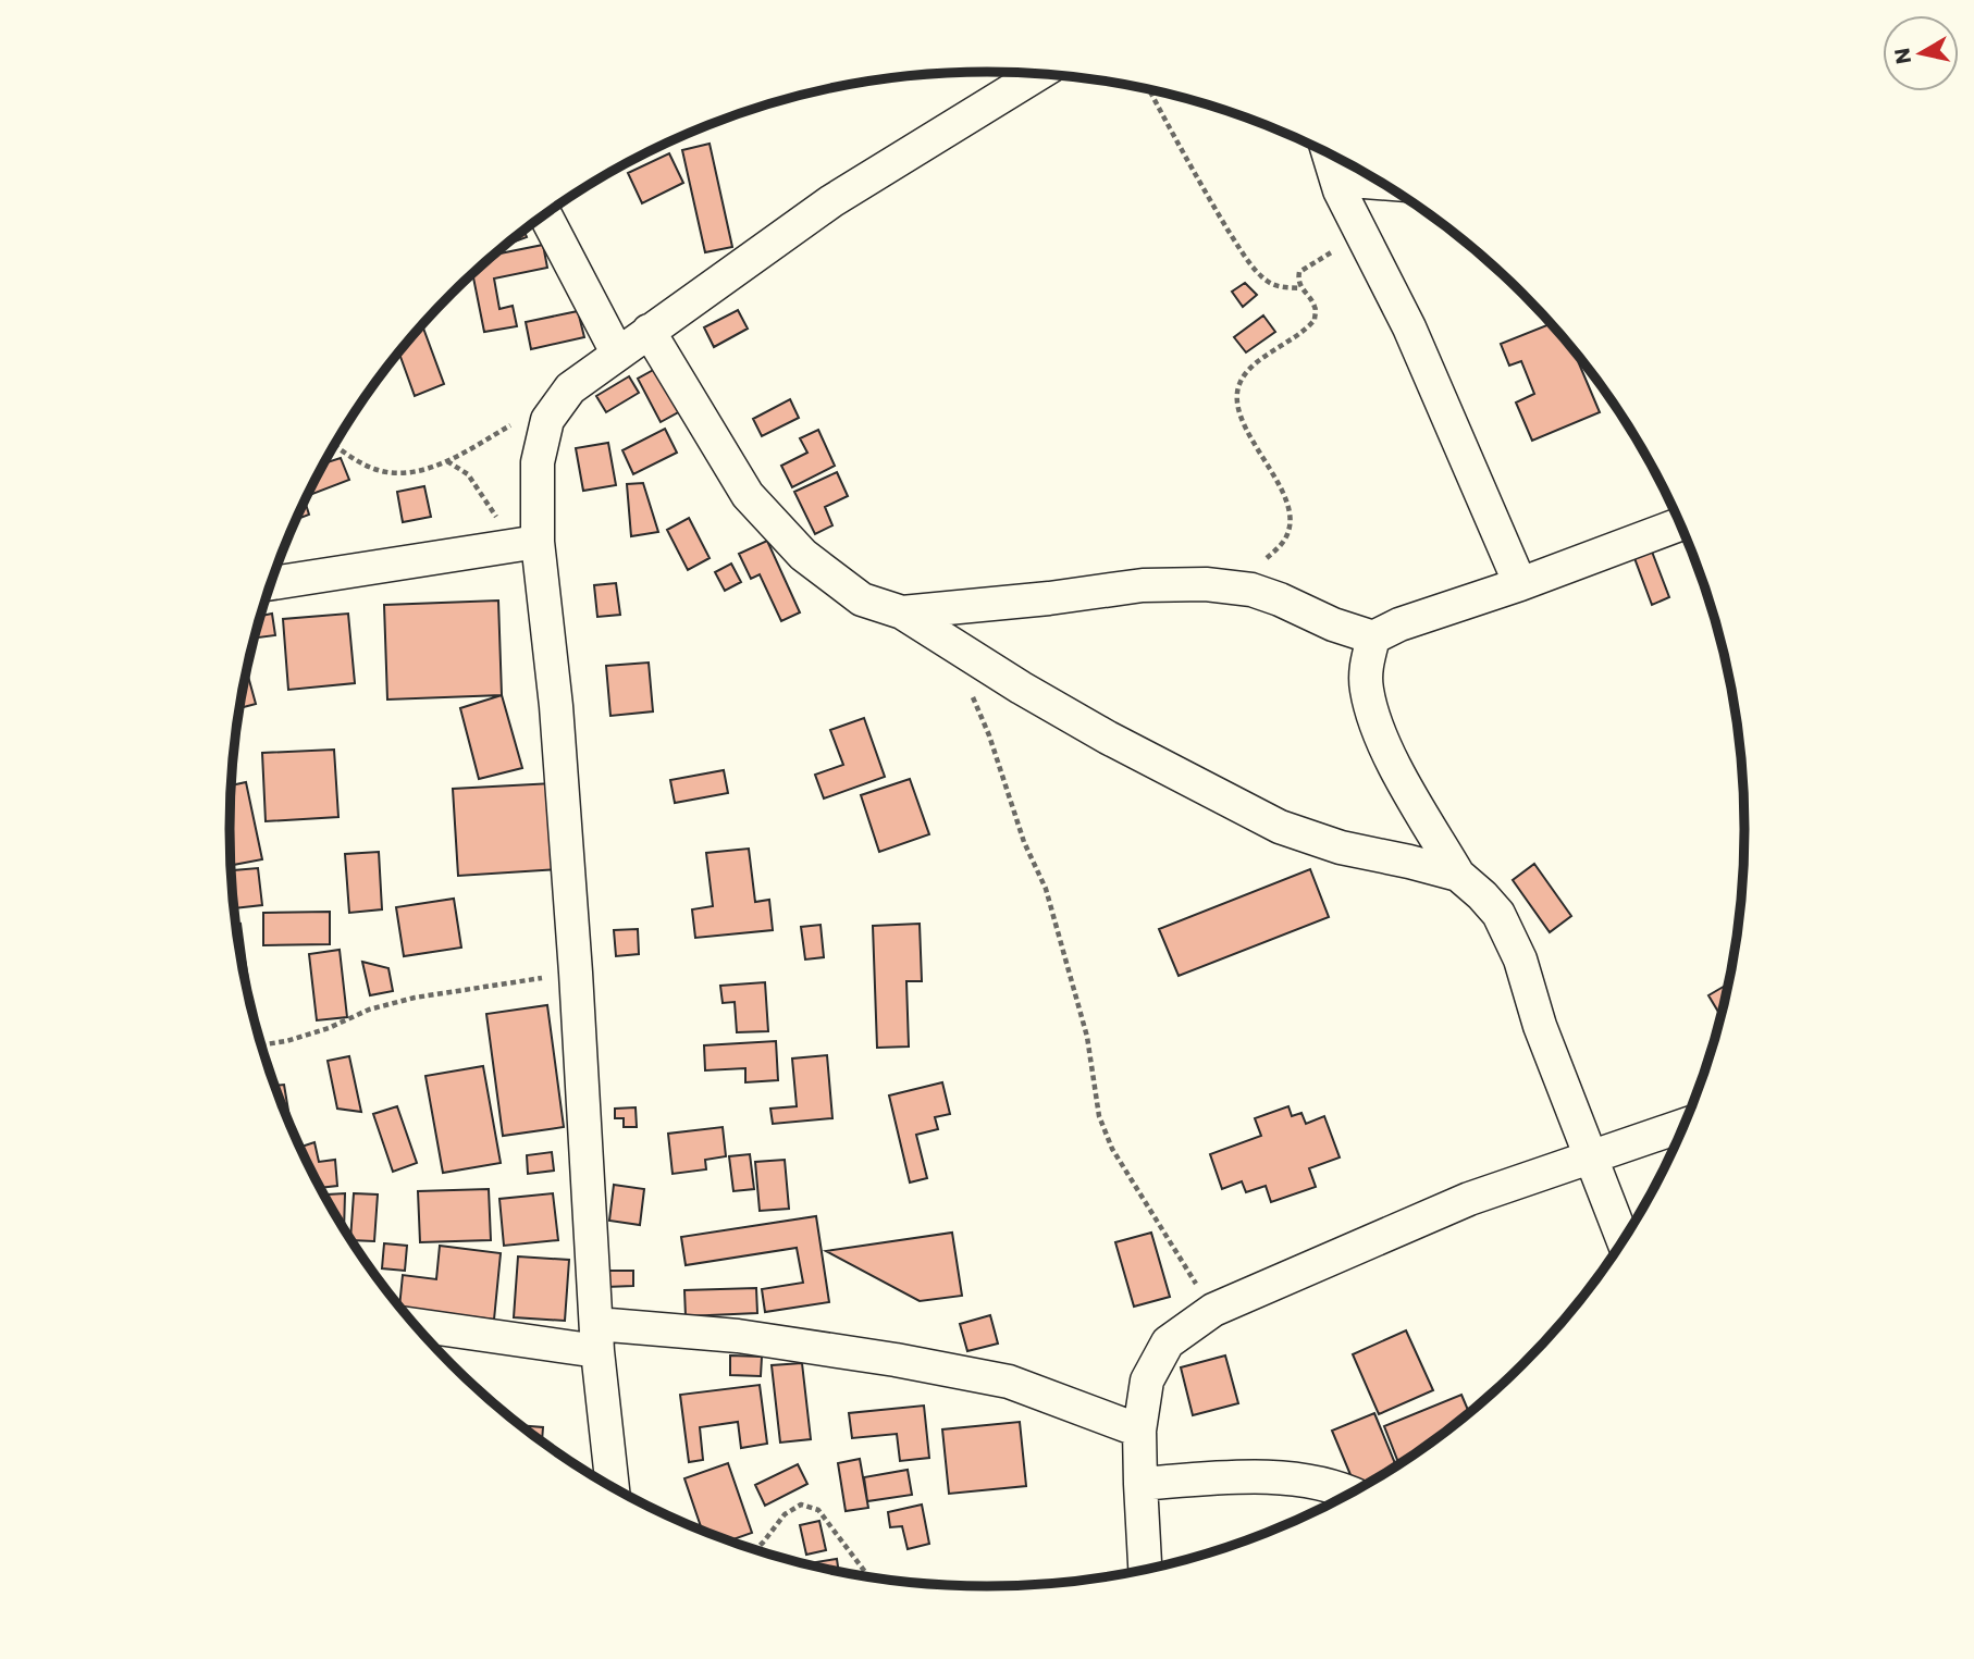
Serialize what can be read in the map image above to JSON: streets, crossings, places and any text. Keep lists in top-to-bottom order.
{
  "north": "left"
}
